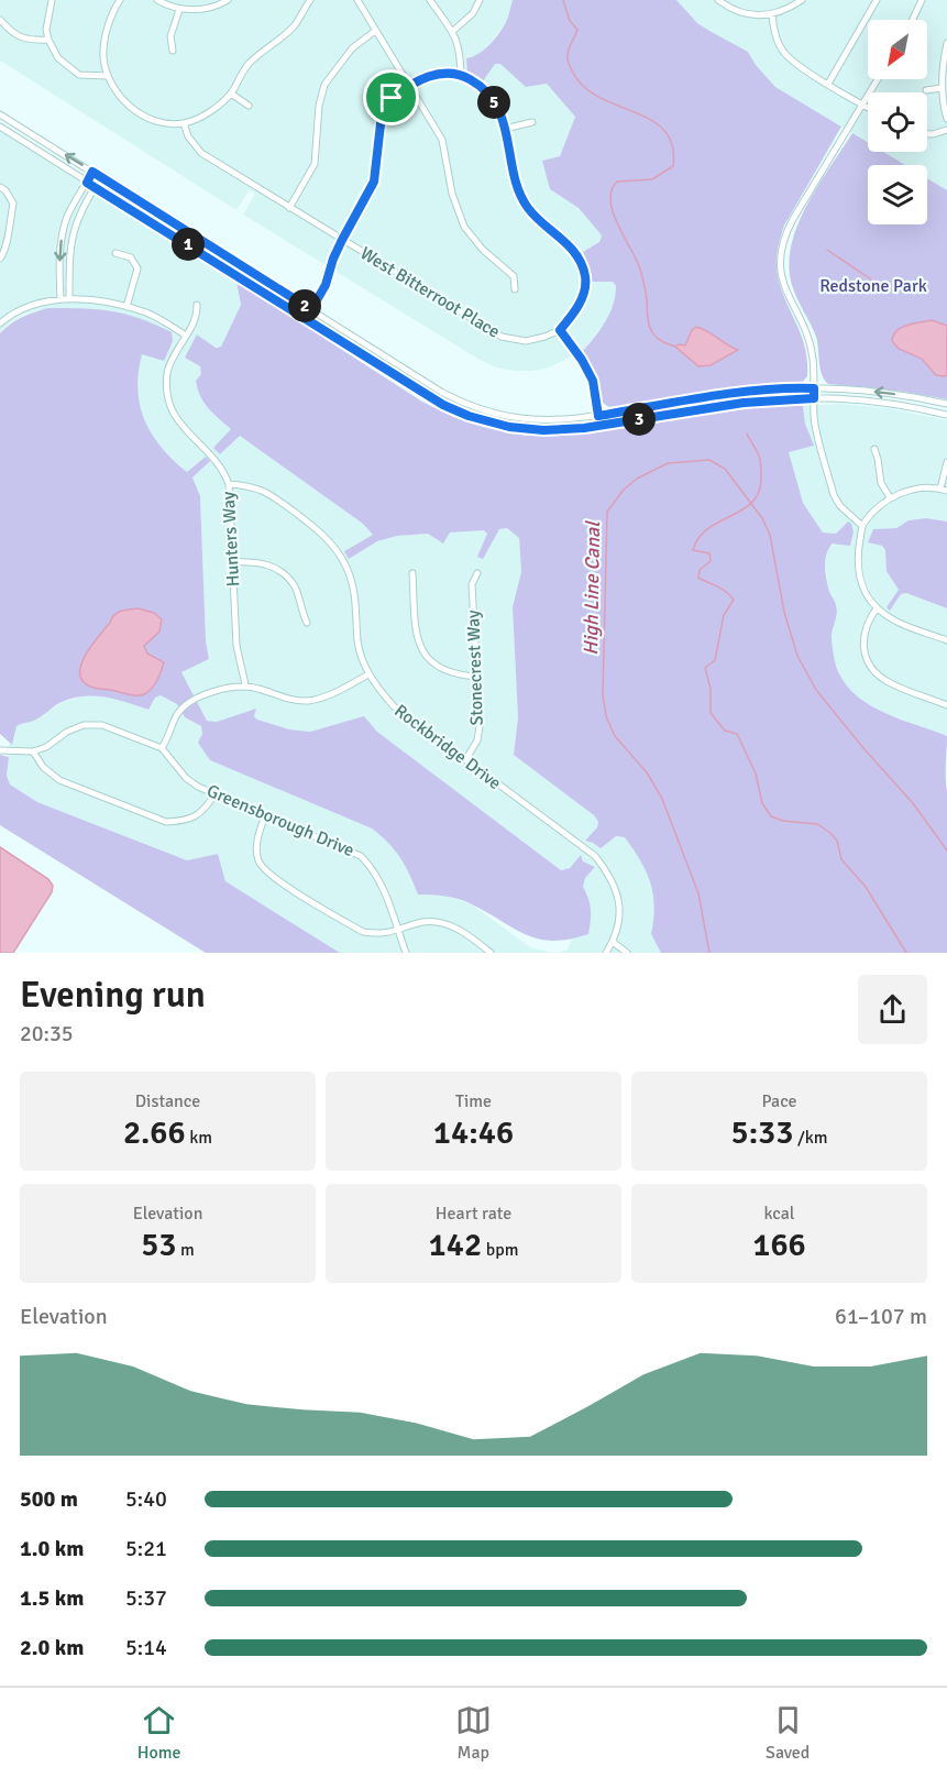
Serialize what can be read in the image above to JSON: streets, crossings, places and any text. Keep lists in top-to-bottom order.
{
  "streets": {
    "street": [
      "West Bitterroot Place",
      "Hunters Way",
      "Stonecrest Way",
      "Rockbridge Drive",
      "Greensborough Drive"
    ]
  },
  "crossings": [
    ["Hunters Way", "Rockbridge Drive"],
    ["Stonecrest Way", "Rockbridge Drive"]
  ],
  "water": ["High Line Canal"],
  "parks": ["Redstone Park"],
  "north": "bottom left",
  "page": {
    "pins": [
      "5",
      "1",
      "2",
      "3"
    ],
    "heading": ["Evening run", "20:35"],
    "stats": [
      ["Distance", "2.66 km"],
      ["Time", "14:46"],
      ["Pace", "5:33 /km"],
      ["Elevation", "53 m"],
      ["Heart rate", "142 bpm"],
      ["kcal", "166"]
    ],
    "chart": ["Elevation", "61–107 m"],
    "list": [
      {
        "name": "500 m",
        "note": "5:40"
      },
      {
        "name": "1.0 km",
        "note": "5:21"
      },
      {
        "name": "1.5 km",
        "note": "5:37"
      },
      {
        "name": "2.0 km",
        "note": "5:14"
      }
    ],
    "tabs": ["Home", "Map", "Saved"]
  }
}
